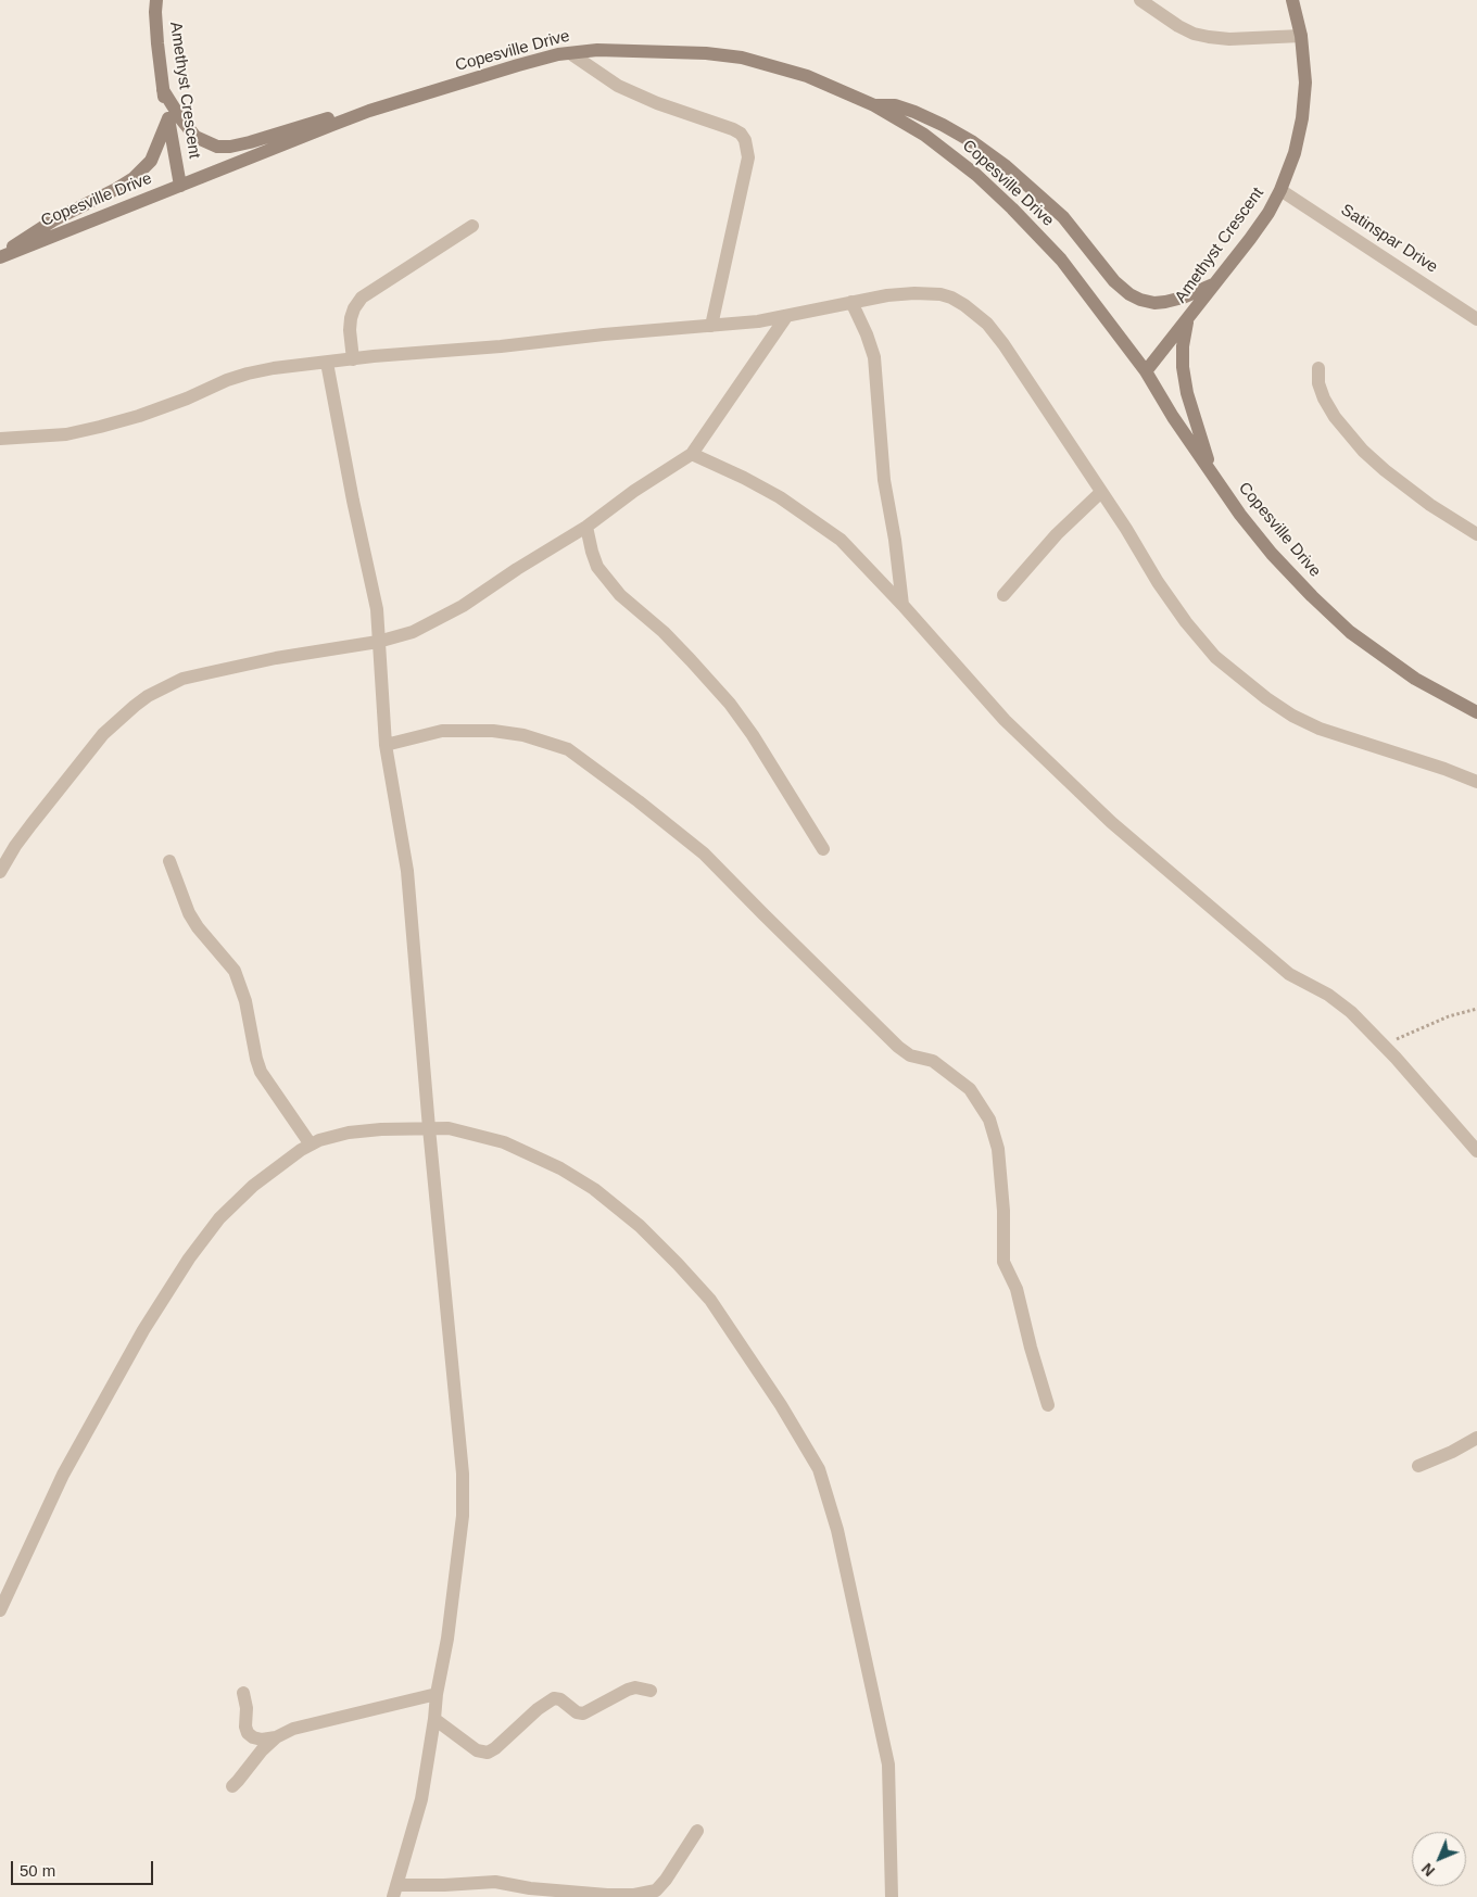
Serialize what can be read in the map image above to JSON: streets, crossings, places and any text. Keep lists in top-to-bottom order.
{
  "streets": {
    "street": ["Copesville Drive", "Amethyst Crescent", "Satinspar Drive"]
  },
  "crossings": [
    ["Copesville Drive", "Amethyst Crescent"],
    ["Amethyst Crescent", "Satinspar Drive"]
  ],
  "scale_bar": "50 m",
  "north": "bottom left"
}
